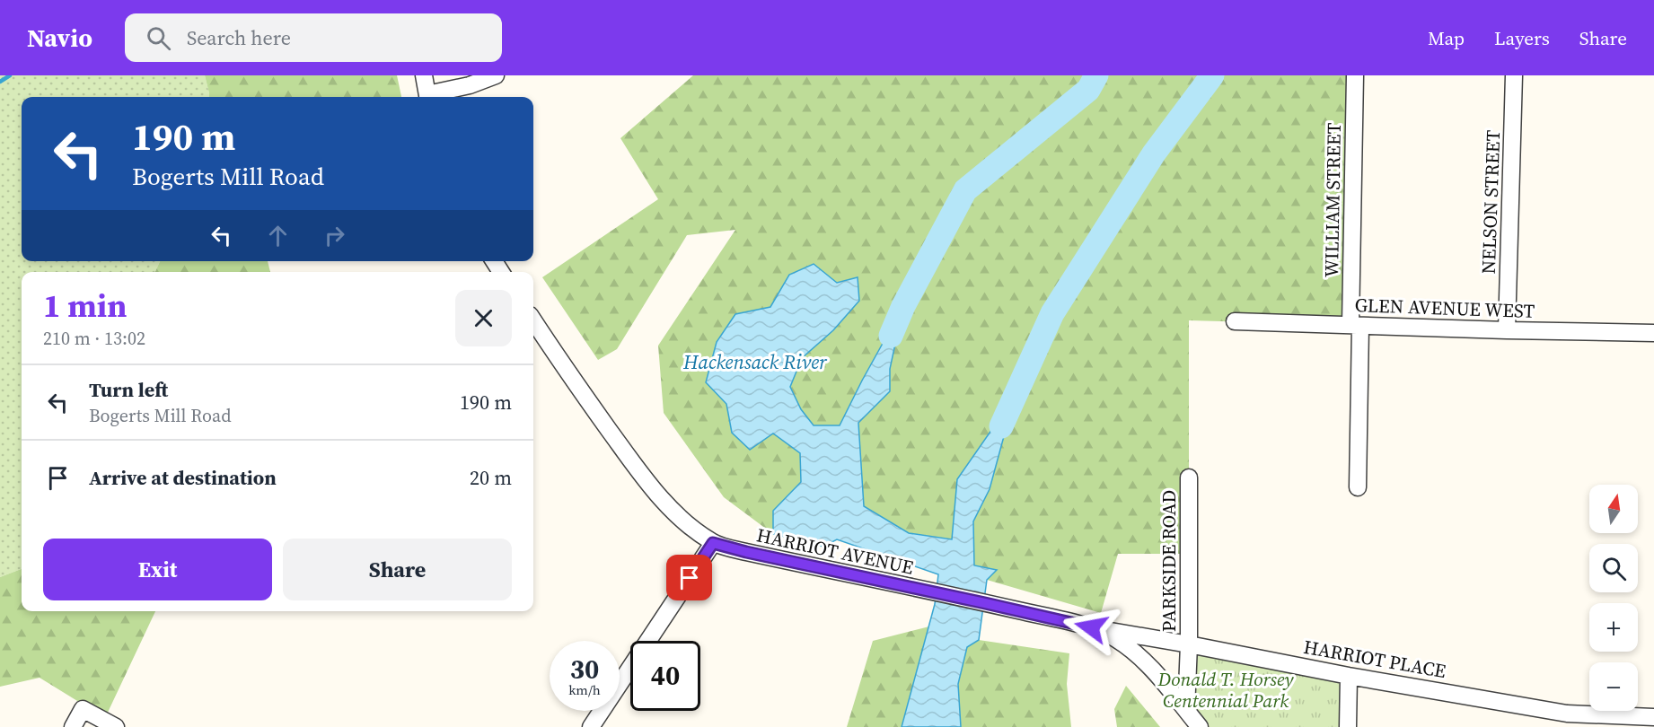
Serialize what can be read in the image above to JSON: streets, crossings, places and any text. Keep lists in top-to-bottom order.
{
  "streets": {
    "street": [
      "WILLIAM STREET",
      "NELSON STREET",
      "GLEN AVENUE WEST",
      "HARRIOT AVENUE",
      "PARKSIDE ROAD",
      "HARRIOT PLACE"
    ]
  },
  "crossings": [
    ["WILLIAM STREET", "GLEN AVENUE WEST"],
    ["NELSON STREET", "GLEN AVENUE WEST"],
    ["HARRIOT AVENUE", "PARKSIDE ROAD"],
    ["HARRIOT AVENUE", "HARRIOT PLACE"],
    ["PARKSIDE ROAD", "HARRIOT PLACE"]
  ],
  "water": ["Hackensack River"],
  "parks": ["Donald T. Horsey Centennial Park"],
  "north": "top",
  "page": {
    "header": "Navio",
    "search": "Search here",
    "nav": ["Map", "Layers", "Share"],
    "turn": ["190 m", "Bogerts Mill Road"],
    "heading": ["1 min", "210 m · 13:02"],
    "list": [
      {
        "name": "Turn left",
        "note": "Bogerts Mill Road",
        "value": "190 m"
      },
      {
        "name": "Arrive at destination",
        "value": "20 m"
      }
    ],
    "map_buttons": ["+", "−"],
    "buttons": ["Exit", "Share"],
    "speed": "30 km/h",
    "limit": "40"
  }
}
